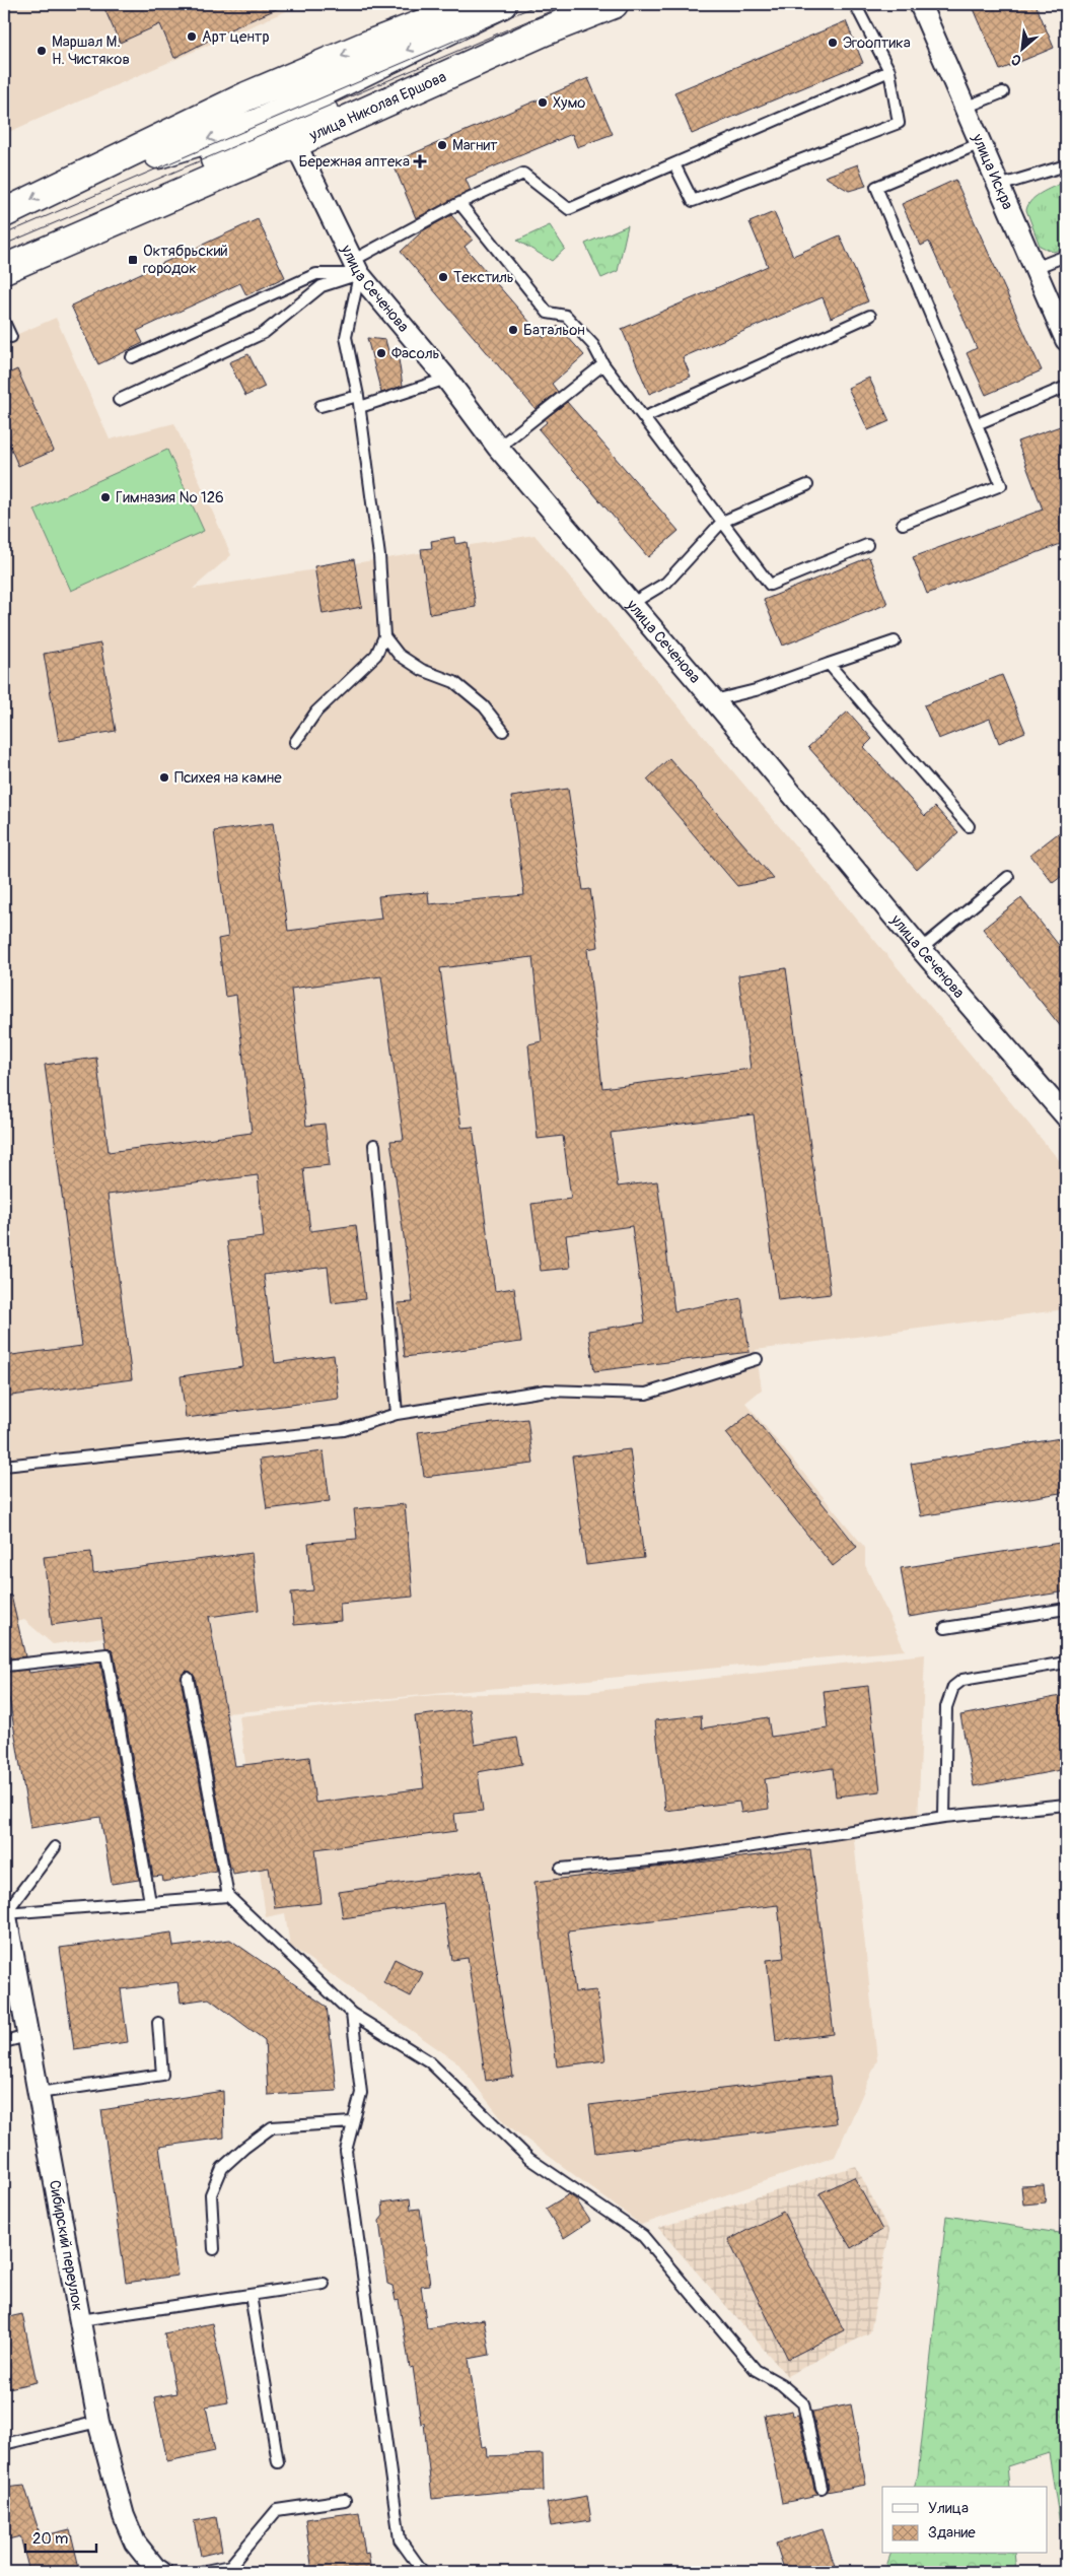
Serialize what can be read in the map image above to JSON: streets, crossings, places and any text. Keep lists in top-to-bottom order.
{
  "streets": {
    "main road": ["улица Николая Ершова"],
    "street": ["улица Искра", "улица Сеченова", "Сибирский переулок"]
  },
  "crossings": [
    ["улица Николая Ершова", "улица Сеченова"]
  ],
  "places": {
    "other": [
      "Арт центр",
      "Эгооптика",
      "Маршал М. Н. Чистяков",
      "Хумо",
      "Магнит",
      "Текстиль",
      "Батальон",
      "Фасоль",
      "Гимназия № 126",
      "Психея на камне"
    ],
    "health": ["Бережная аптека"],
    "transit": ["Октябрьский городок"]
  },
  "legend": ["Улица", "Здание"],
  "scale_bar": "20 m",
  "north": "bottom left"
}
